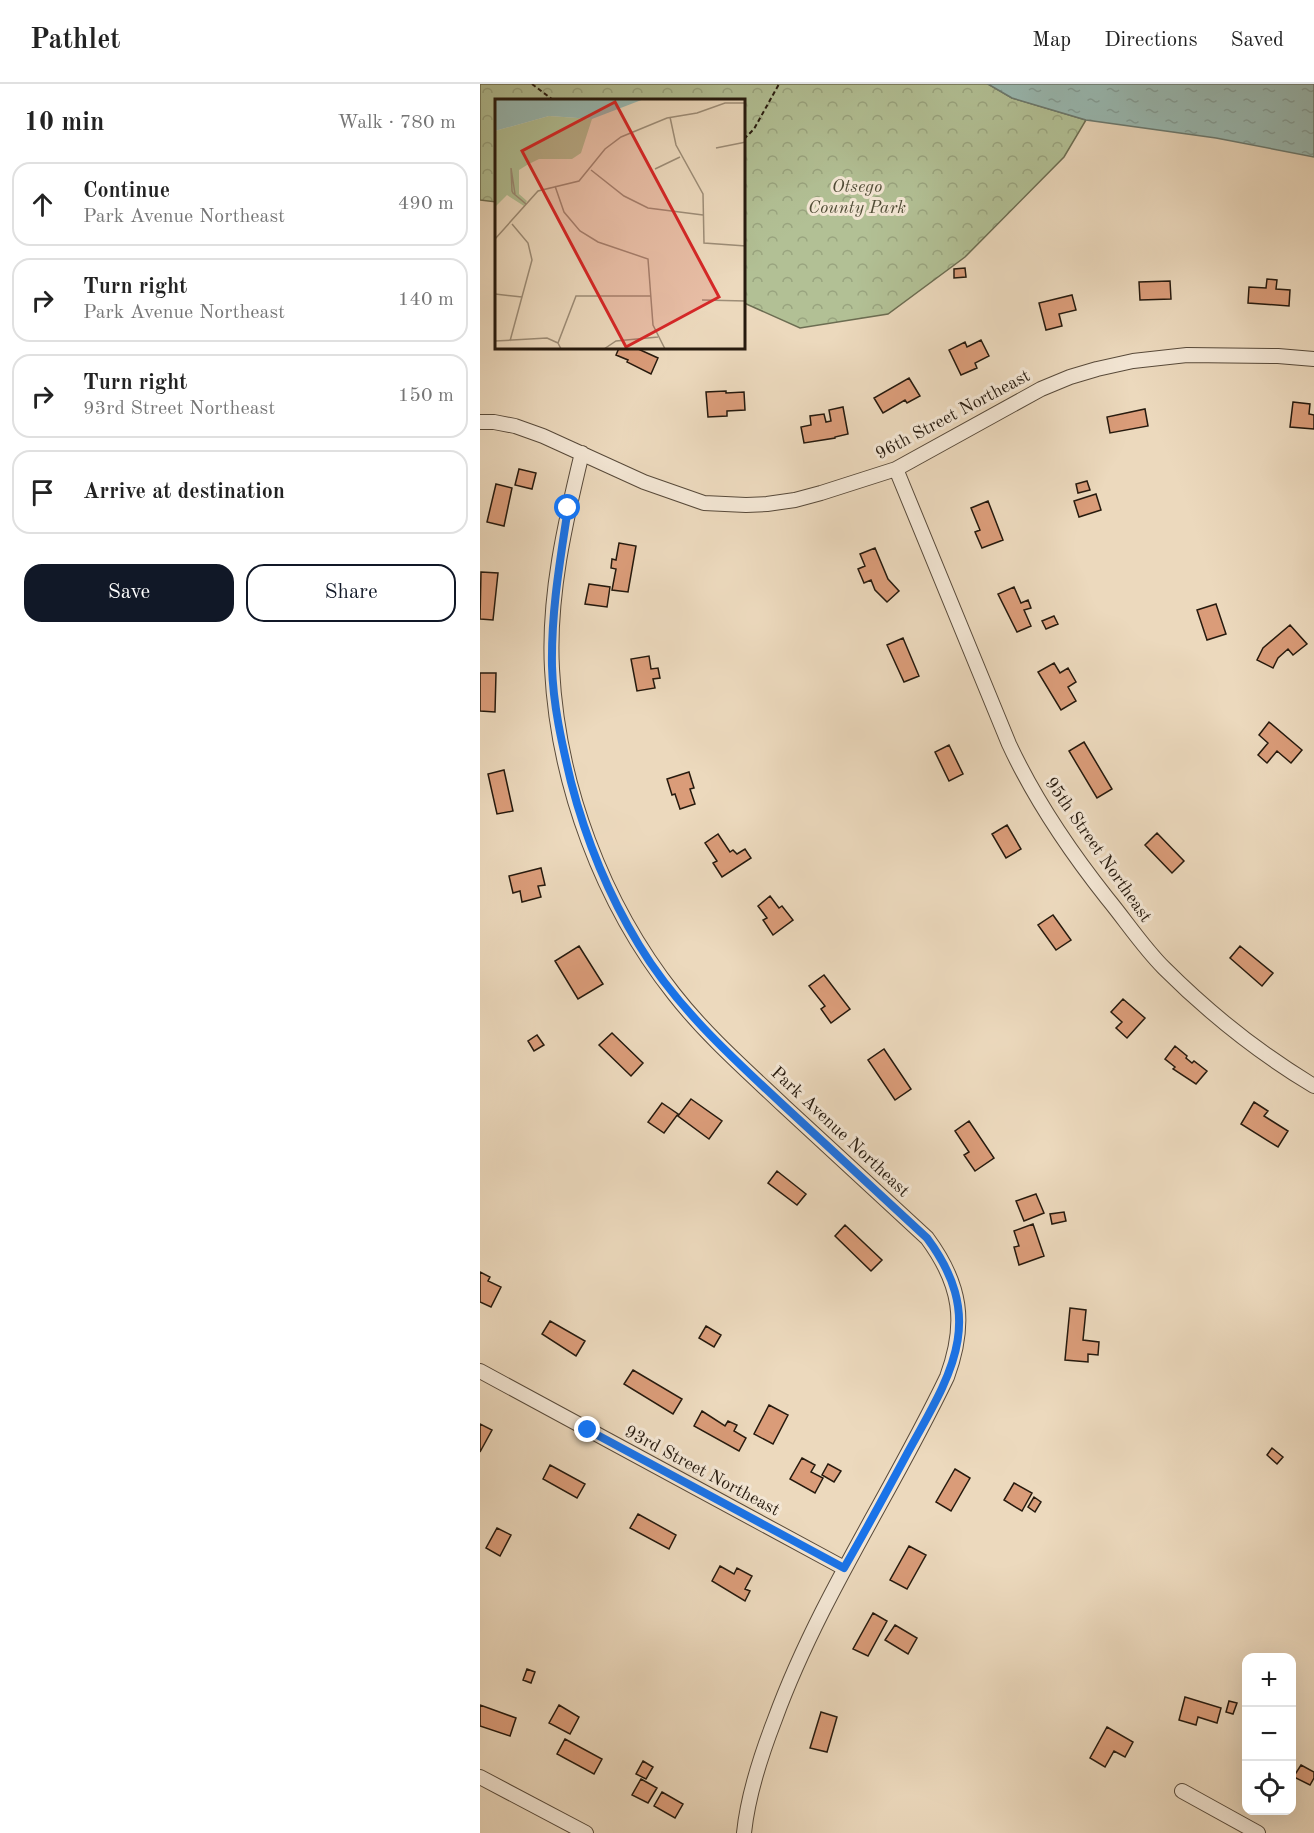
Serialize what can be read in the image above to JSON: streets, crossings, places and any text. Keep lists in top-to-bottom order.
{
  "streets": {
    "street": [
      "96th Street Northeast",
      "95th Street Northeast",
      "Park Avenue Northeast",
      "93rd Street Northeast"
    ]
  },
  "crossings": [
    ["96th Street Northeast", "95th Street Northeast"],
    ["96th Street Northeast", "Park Avenue Northeast"],
    ["Park Avenue Northeast", "93rd Street Northeast"]
  ],
  "parks": ["Otsego County Park"],
  "page": {
    "header": "Pathlet",
    "nav": ["Map", "Directions", "Saved"],
    "heading": ["10 min", "Walk · 780 m"],
    "list": [
      ["Continue", "Park Avenue Northeast", "490 m"],
      ["Turn right", "Park Avenue Northeast", "140 m"],
      ["Turn right", "93rd Street Northeast", "150 m"],
      "Arrive at destination"
    ],
    "buttons": ["Save", "Share"],
    "map_buttons": ["+", "−"]
  }
}
